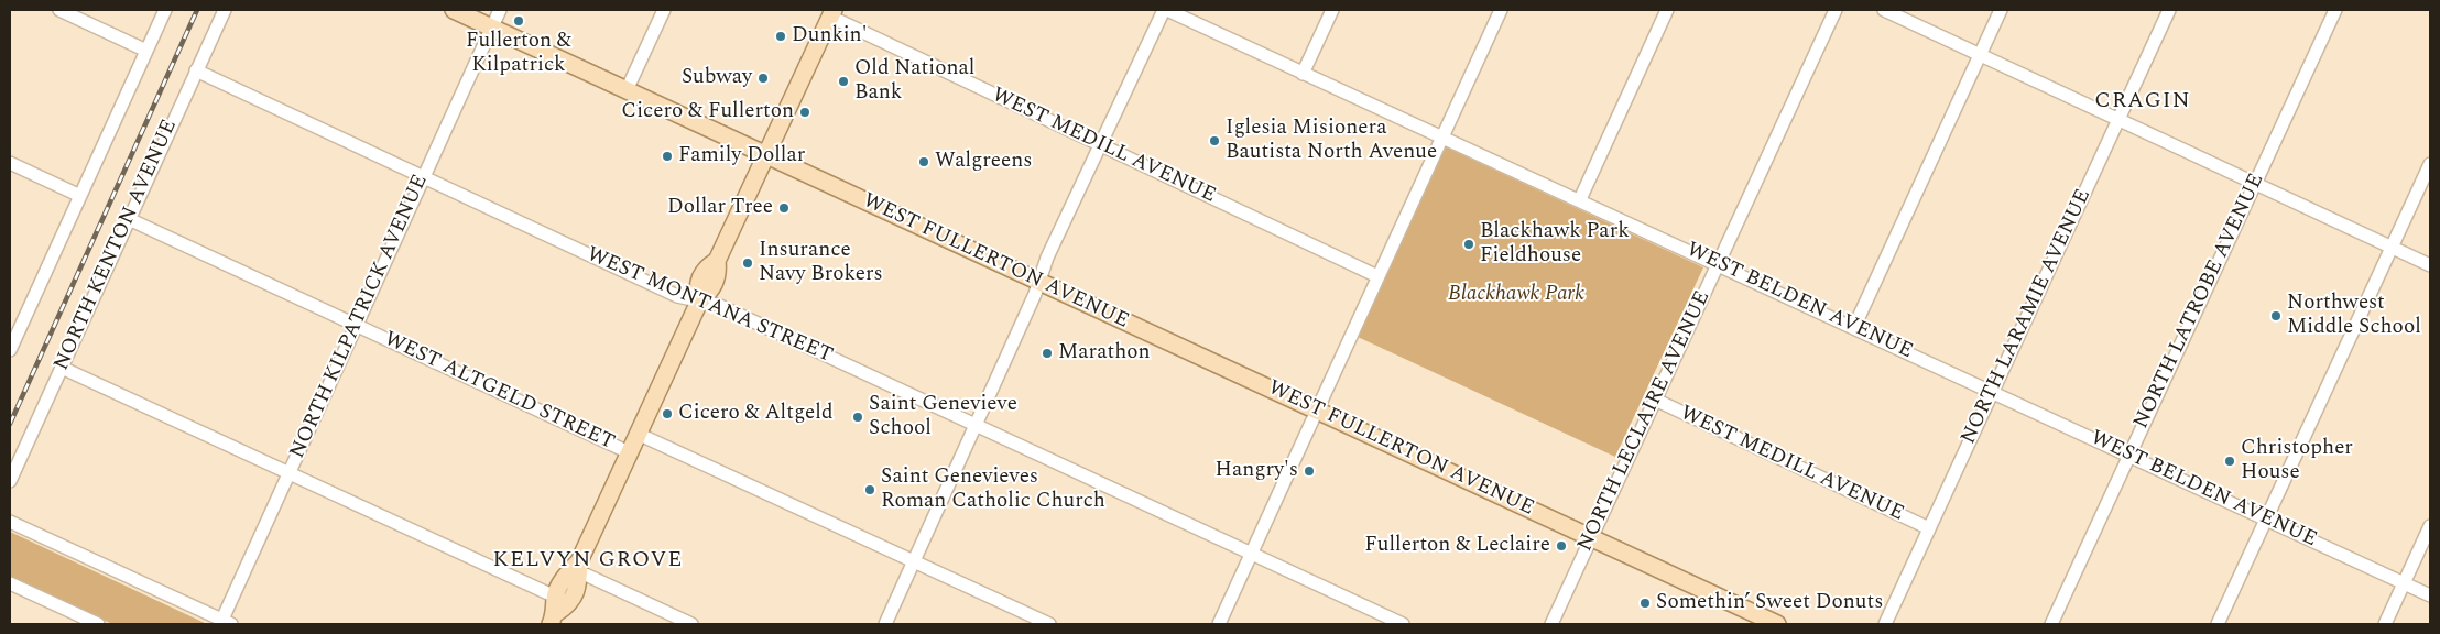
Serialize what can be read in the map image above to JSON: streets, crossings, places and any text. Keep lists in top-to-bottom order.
{
  "streets": {
    "main road": ["WEST FULLERTON AVENUE"],
    "street": [
      "WEST MEDILL AVENUE",
      "NORTH KENTON AVENUE",
      "WEST BELDEN AVENUE",
      "NORTH LATROBE AVENUE",
      "WEST MONTANA STREET",
      "NORTH KILPATRICK AVENUE",
      "NORTH LARAMIE AVENUE",
      "WEST ALTGELD STREET",
      "NORTH LECLAIRE AVENUE"
    ]
  },
  "crossings": [
    ["WEST MEDILL AVENUE", "NORTH LARAMIE AVENUE"],
    ["WEST MEDILL AVENUE", "NORTH LECLAIRE AVENUE"],
    ["NORTH KENTON AVENUE", "WEST MONTANA STREET"],
    ["NORTH KENTON AVENUE", "WEST ALTGELD STREET"],
    ["WEST FULLERTON AVENUE", "NORTH KILPATRICK AVENUE"],
    ["WEST FULLERTON AVENUE", "NORTH LECLAIRE AVENUE"],
    ["WEST BELDEN AVENUE", "NORTH LATROBE AVENUE"],
    ["WEST BELDEN AVENUE", "NORTH LARAMIE AVENUE"],
    ["WEST BELDEN AVENUE", "NORTH LECLAIRE AVENUE"],
    ["WEST MONTANA STREET", "NORTH KILPATRICK AVENUE"],
    ["NORTH KILPATRICK AVENUE", "WEST ALTGELD STREET"]
  ],
  "districts": ["CRAGIN", "KELVYN GROVE"],
  "parks": ["Blackhawk Park"],
  "places": [
    "Fullerton & Kilpatrick",
    "Dunkin'",
    "Subway",
    "Old National Bank",
    "Cicero & Fullerton",
    "Iglesia Misionera Bautista North Avenue",
    "Family Dollar",
    "Walgreens",
    "Dollar Tree",
    "Blackhawk Park Fieldhouse",
    "Insurance Navy Brokers",
    "Northwest Middle School",
    "Marathon",
    "Cicero & Altgeld",
    "Saint Genevieve School",
    "Christopher House",
    "Hangry's",
    "Saint Genevieves Roman Catholic Church",
    "Fullerton & Leclaire",
    "Somethin’ Sweet Donuts"
  ]
}
